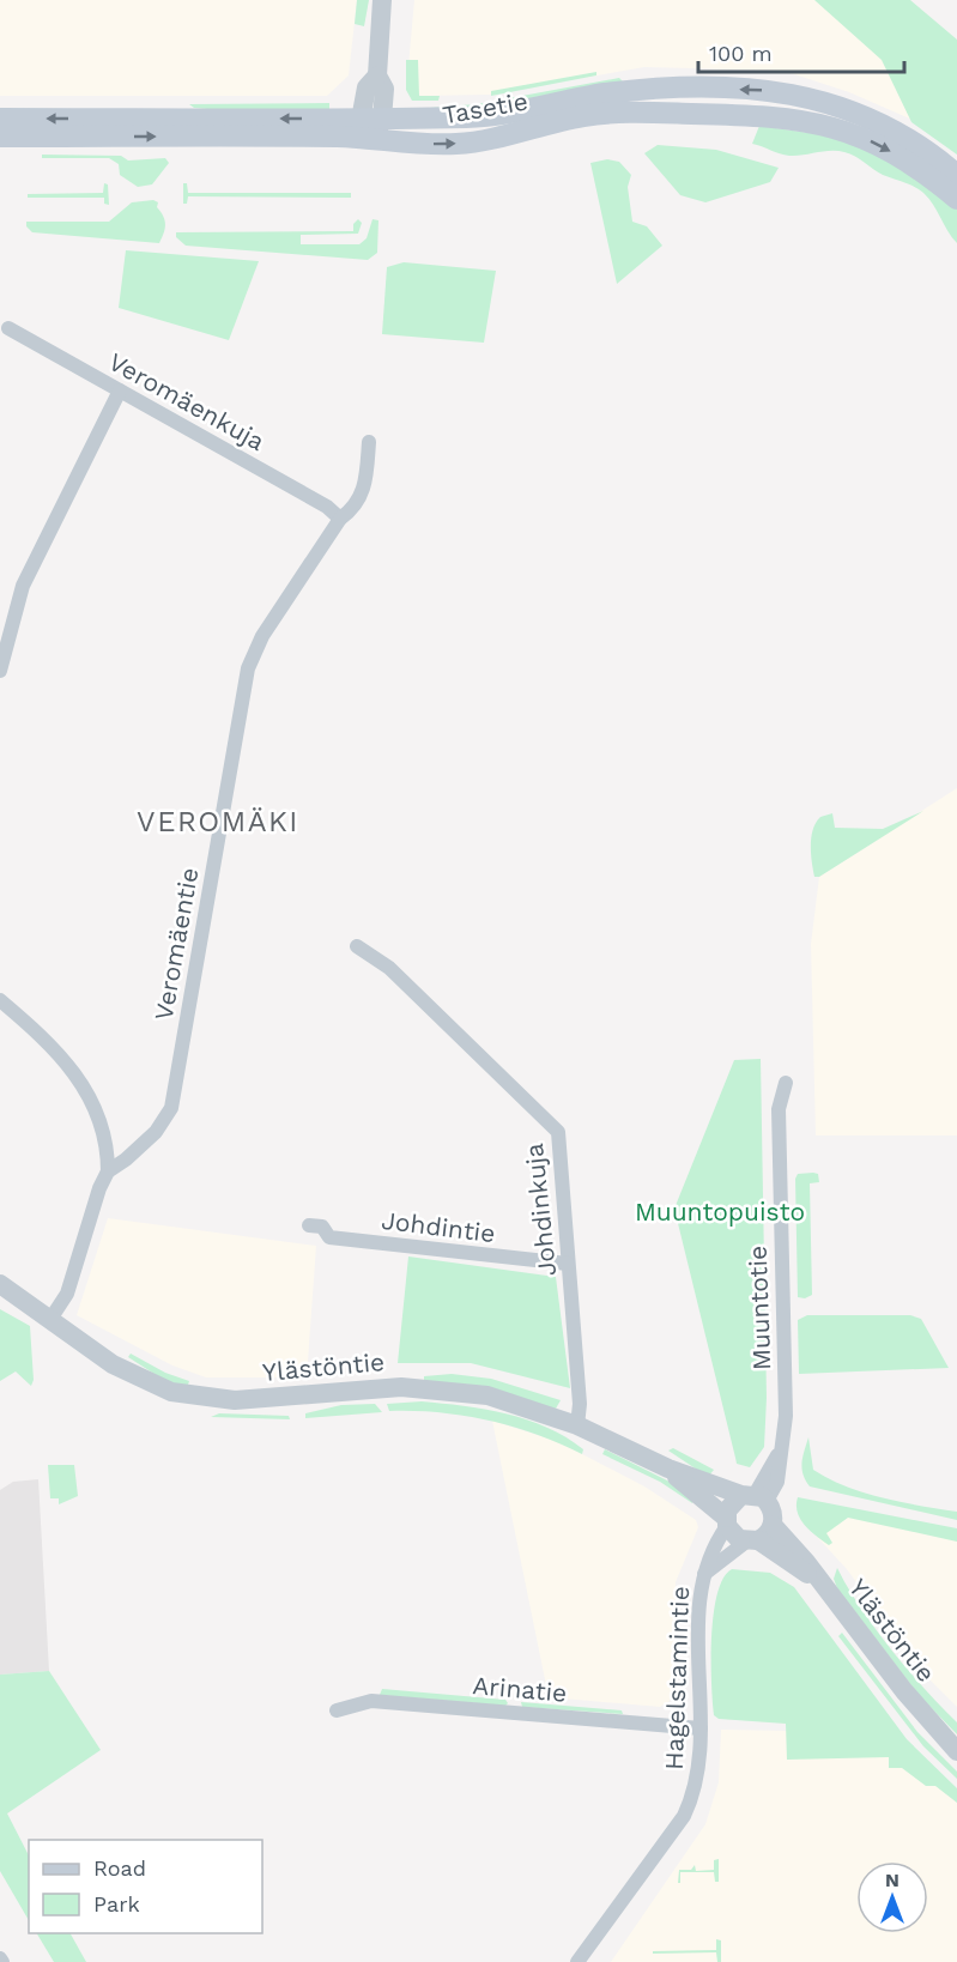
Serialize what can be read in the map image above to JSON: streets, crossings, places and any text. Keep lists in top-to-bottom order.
{
  "streets": {
    "main road": ["Tasetie"],
    "street": [
      "Veromäenkuja",
      "Veromäentie",
      "Johdinkuja",
      "Johdintie",
      "Muuntotie",
      "Ylästöntie",
      "Hagelstamintie",
      "Arinatie"
    ]
  },
  "crossings": [
    ["Veromäenkuja", "Veromäentie"],
    ["Johdinkuja", "Johdintie"],
    ["Johdinkuja", "Ylästöntie"],
    ["Muuntotie", "Ylästöntie"],
    ["Muuntotie", "Hagelstamintie"],
    ["Ylästöntie", "Hagelstamintie"],
    ["Hagelstamintie", "Arinatie"]
  ],
  "districts": ["VEROMÄKI"],
  "parks": ["Muuntopuisto"],
  "legend": ["Road", "Park"],
  "scale_bar": "100 m",
  "north": "top"
}
